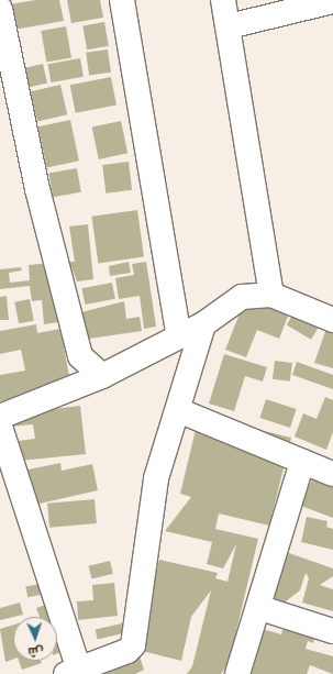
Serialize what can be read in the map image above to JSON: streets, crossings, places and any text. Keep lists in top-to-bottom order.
{
  "north": "bottom"
}
